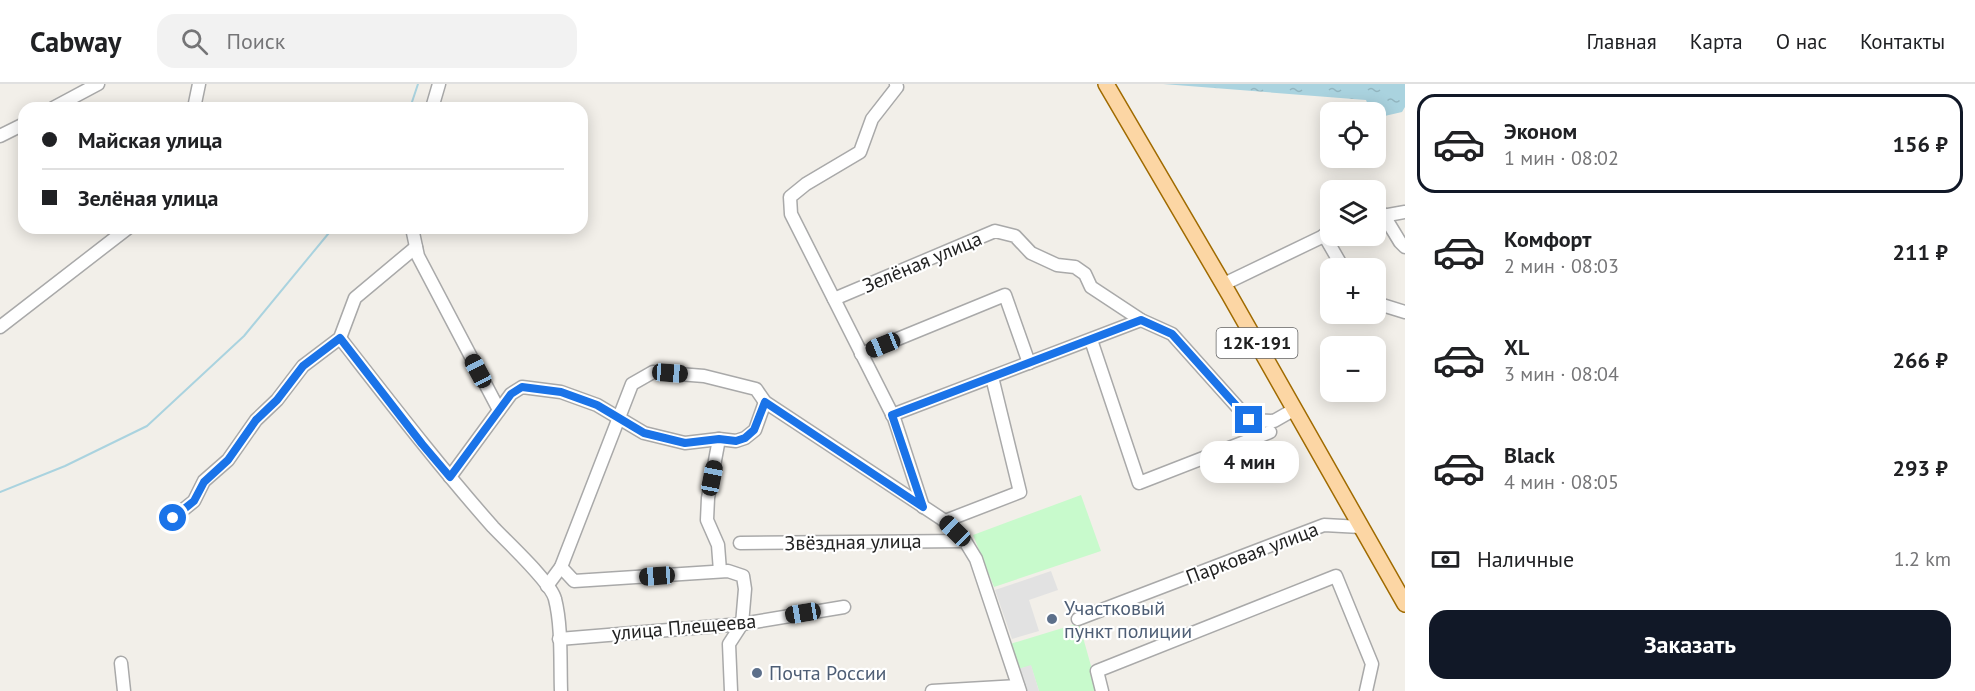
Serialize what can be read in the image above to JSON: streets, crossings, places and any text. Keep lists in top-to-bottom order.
{
  "streets": {
    "main road": ["12К-191"],
    "street": [
      "Зелёная улица",
      "Звёздная улица",
      "Парковая улица",
      "улица Плещеева"
    ]
  },
  "crossings": [
    ["Зелёная улица", "12К-191"],
    ["12К-191", "Парковая улица"]
  ],
  "places": ["Участковый пункт полиции", "Почта России"],
  "page": {
    "header": "Cabway",
    "search": "Поиск",
    "nav": [
      "Главная",
      "Карта",
      "О нас",
      "Контакты"
    ],
    "list": [
      {
        "name": "Эконом",
        "note": "1 мин · 08:02",
        "value": "156 ₽"
      },
      {
        "name": "Комфорт",
        "note": "2 мин · 08:03",
        "value": "211 ₽"
      },
      {
        "name": "XL",
        "note": "3 мин · 08:04",
        "value": "266 ₽"
      },
      {
        "name": "Black",
        "note": "4 мин · 08:05",
        "value": "293 ₽"
      }
    ],
    "map_buttons": ["+", "−"],
    "banner": ["Майская улица", "Зелёная улица"],
    "bubble": "4 мин",
    "pay": ["Наличные", "1.2 km"],
    "buttons": "Заказать"
  }
}
